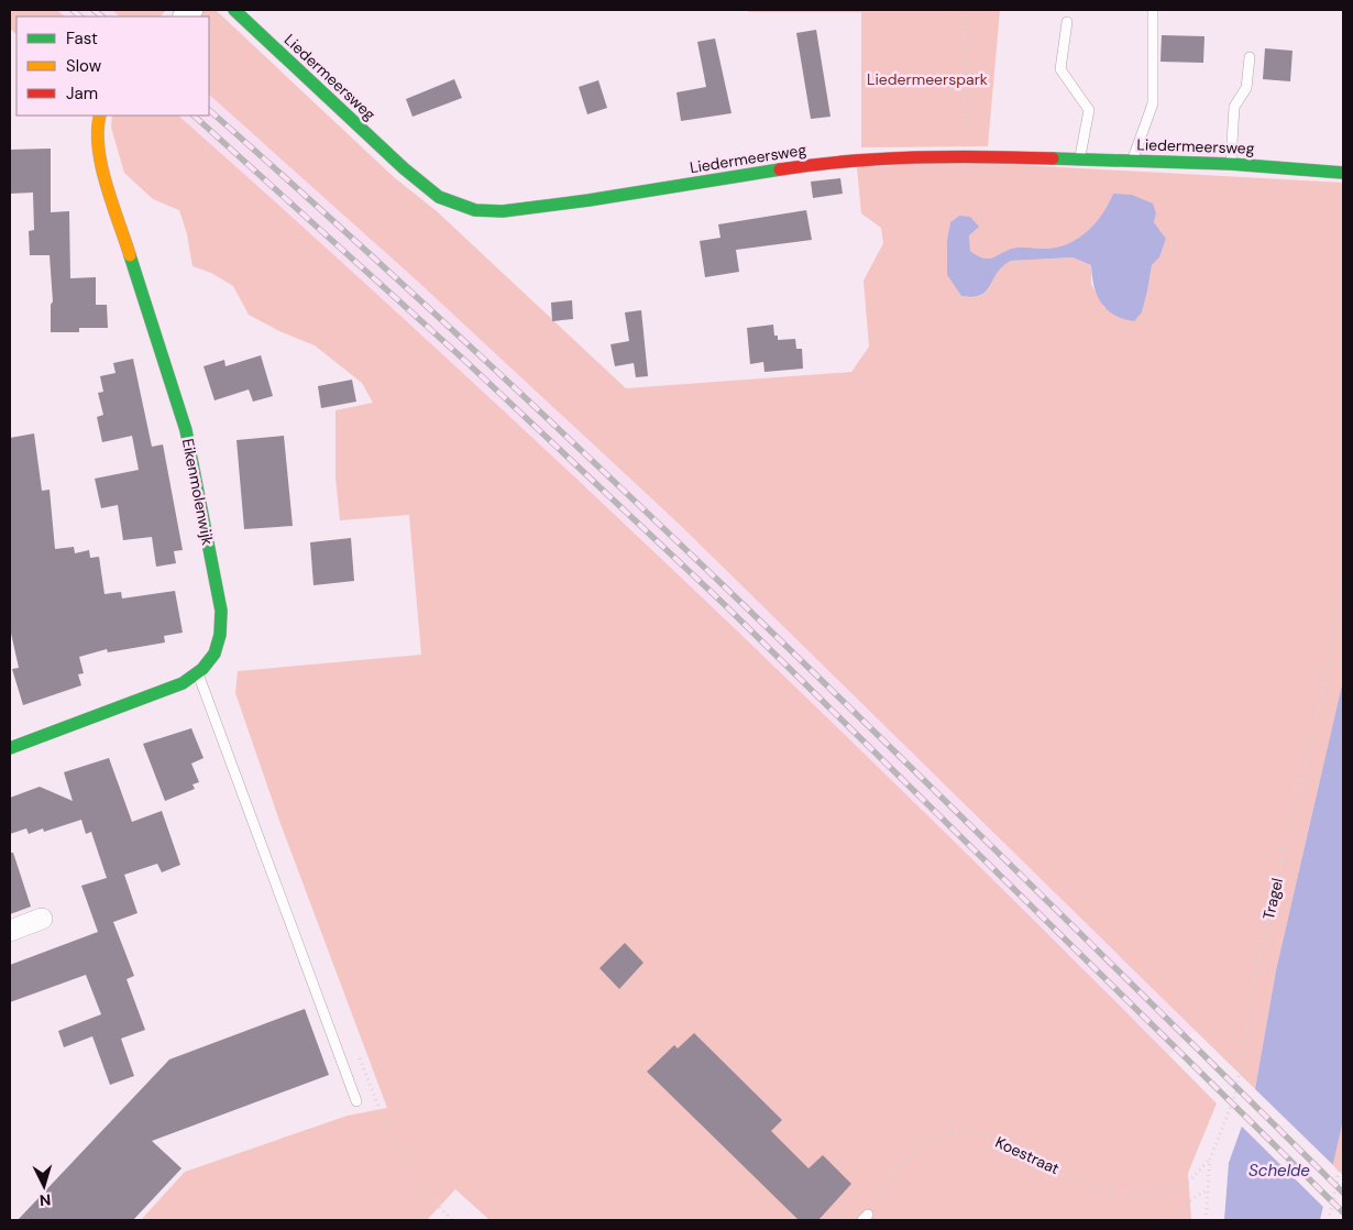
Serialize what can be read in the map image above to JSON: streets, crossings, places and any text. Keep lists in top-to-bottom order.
{
  "streets": {
    "street": ["Liedermeersweg", "Eikenmolenwijk"],
    "path": ["Tragel", "Koestraat"]
  },
  "crossings": [
    ["Tragel", "Koestraat"]
  ],
  "water": ["Schelde"],
  "parks": ["Liedermeerspark"],
  "legend": ["Fast", "Slow", "Jam"],
  "north": "bottom"
}
